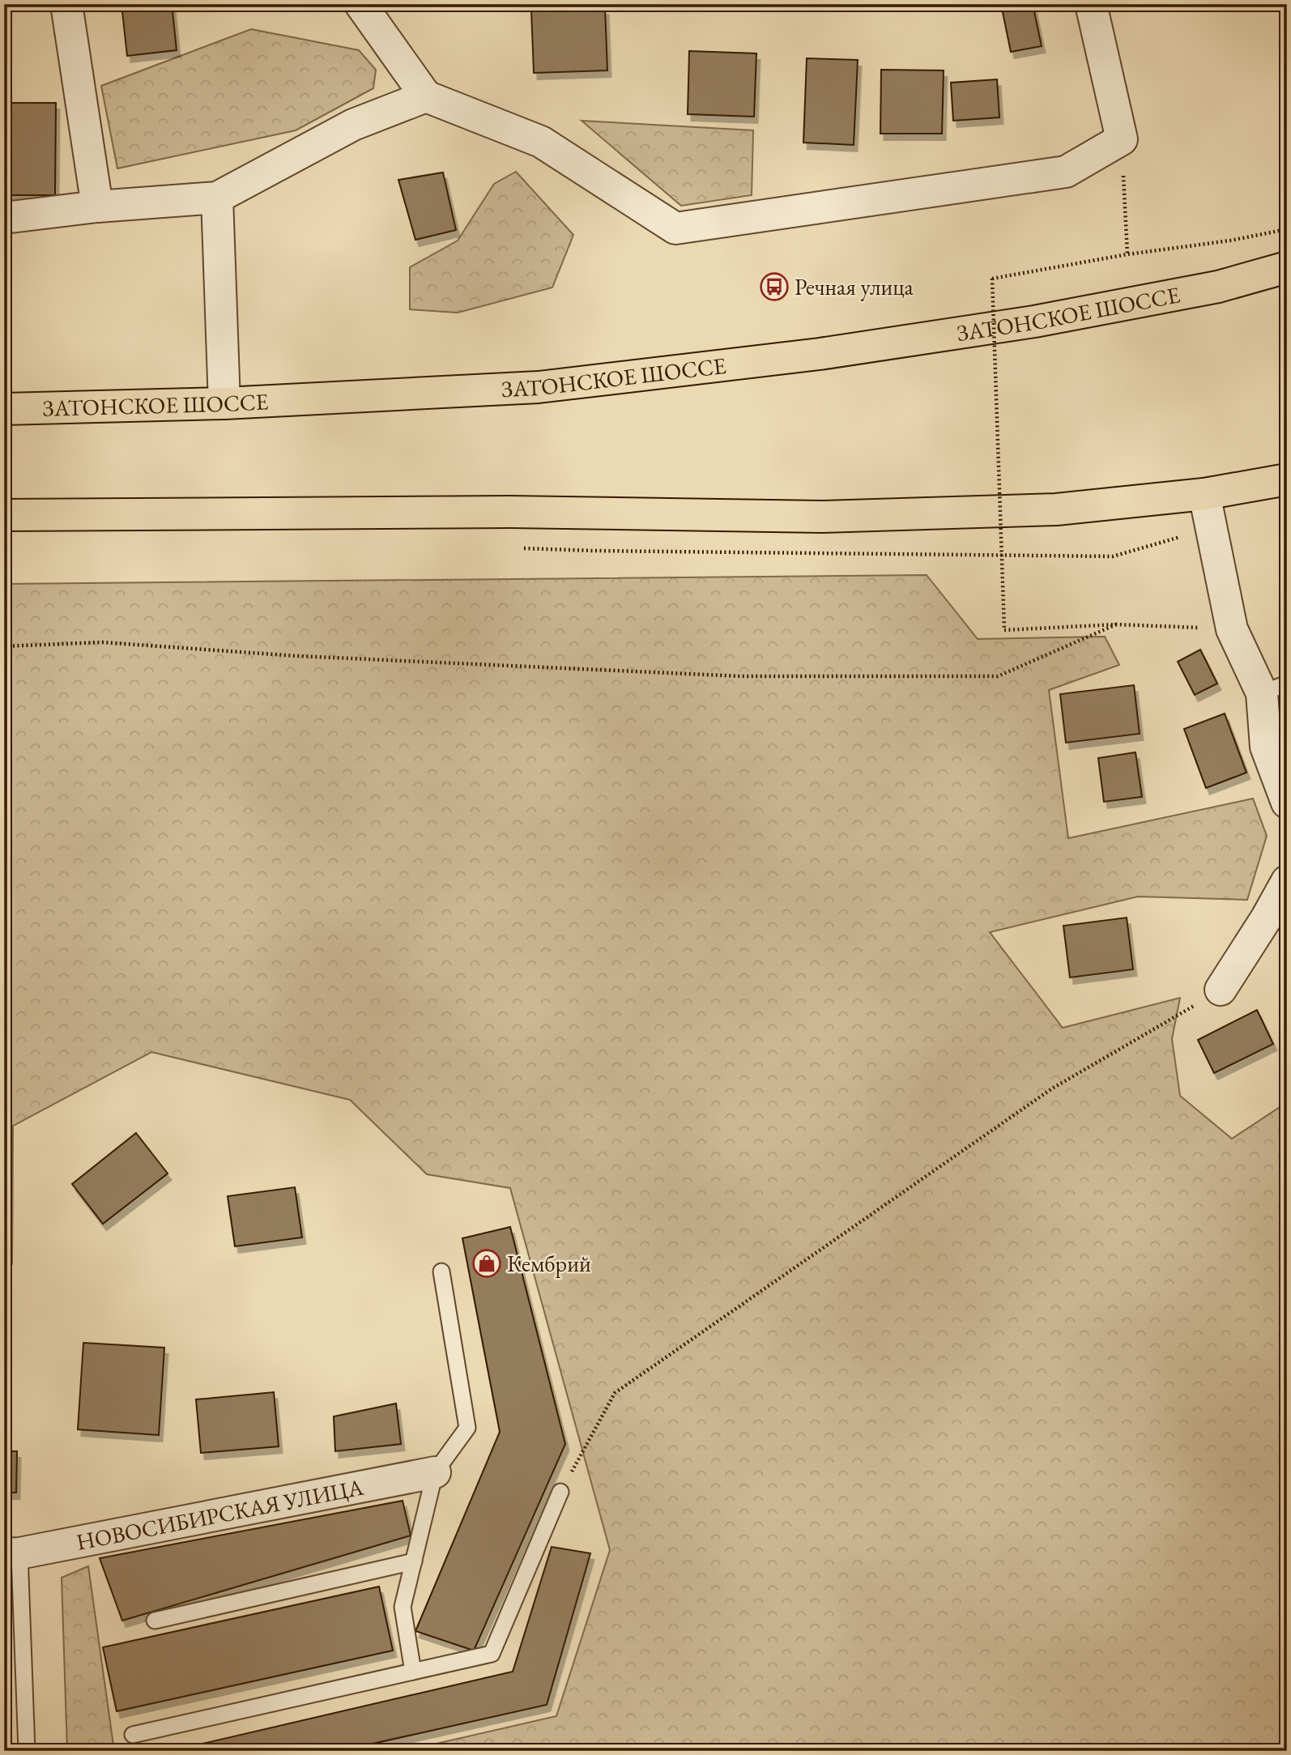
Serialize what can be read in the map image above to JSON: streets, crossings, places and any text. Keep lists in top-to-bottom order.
{
  "streets": {
    "main road": ["ЗАТОНСКОЕ ШОССЕ"],
    "street": ["НОВОСИБИРСКАЯ УЛИЦА"]
  },
  "places": {
    "bus stop": ["Речная улица"],
    "shop": ["Кембрий"]
  }
}
